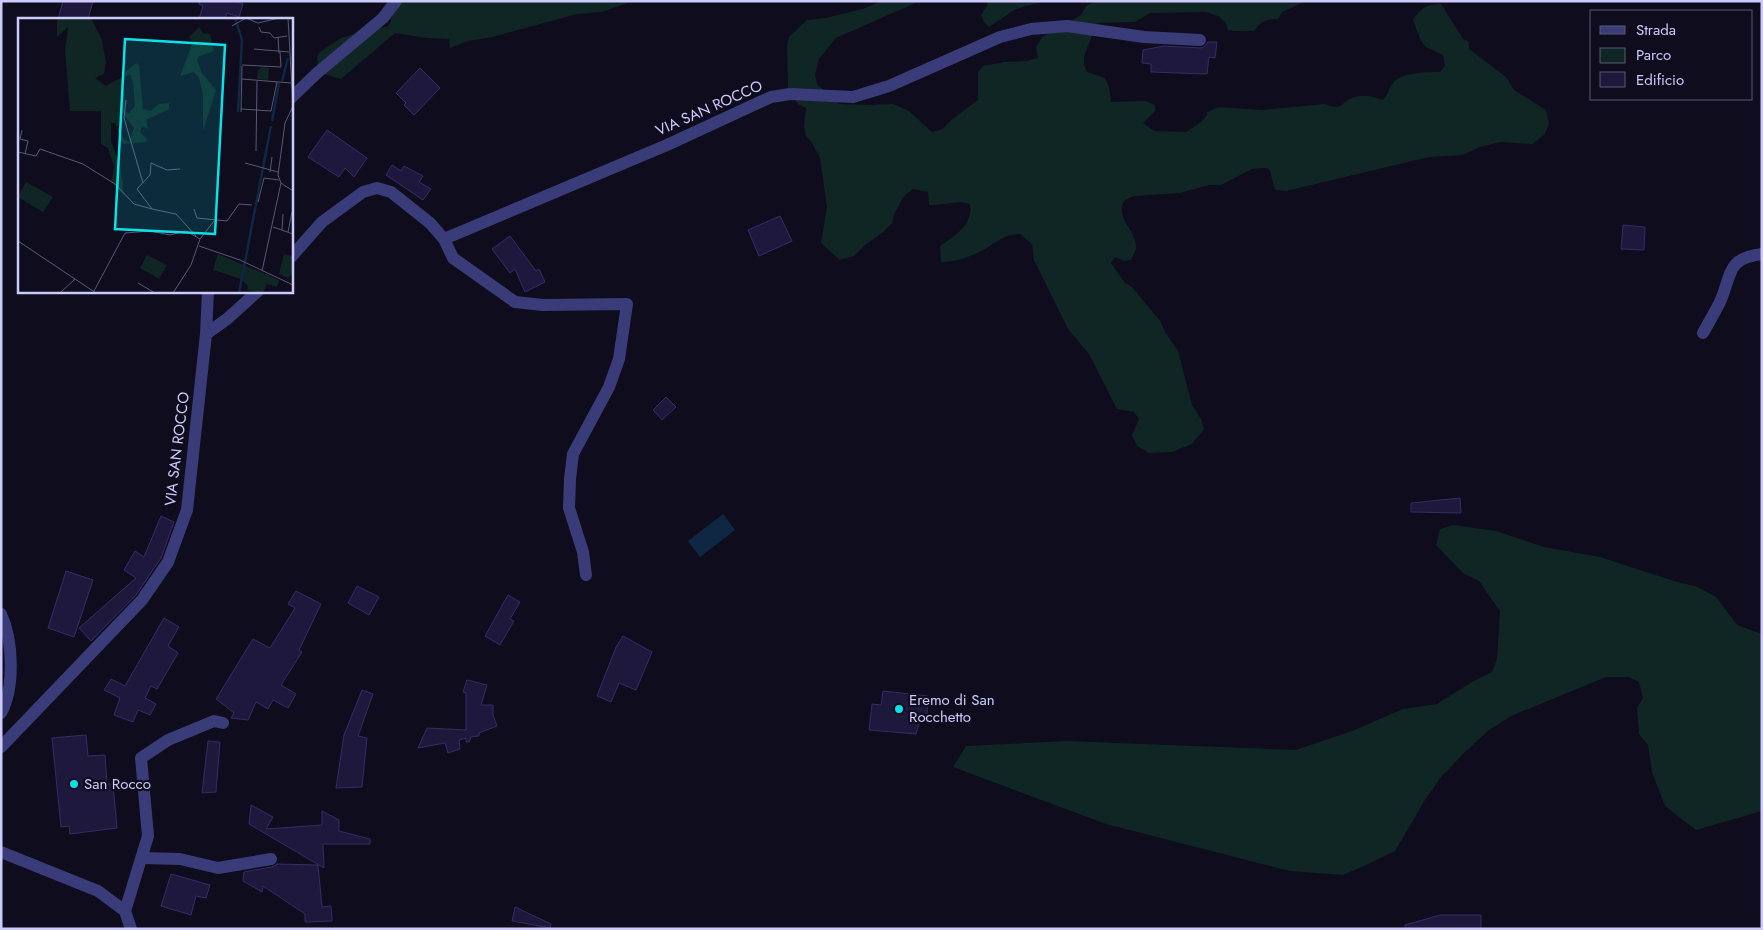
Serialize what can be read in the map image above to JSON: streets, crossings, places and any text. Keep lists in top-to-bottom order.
{
  "streets": {
    "street": ["VIA SAN ROCCO"]
  },
  "places": ["Eremo di San Rocchetto", "San Rocco"],
  "legend": ["Strada", "Parco", "Edificio"]
}
